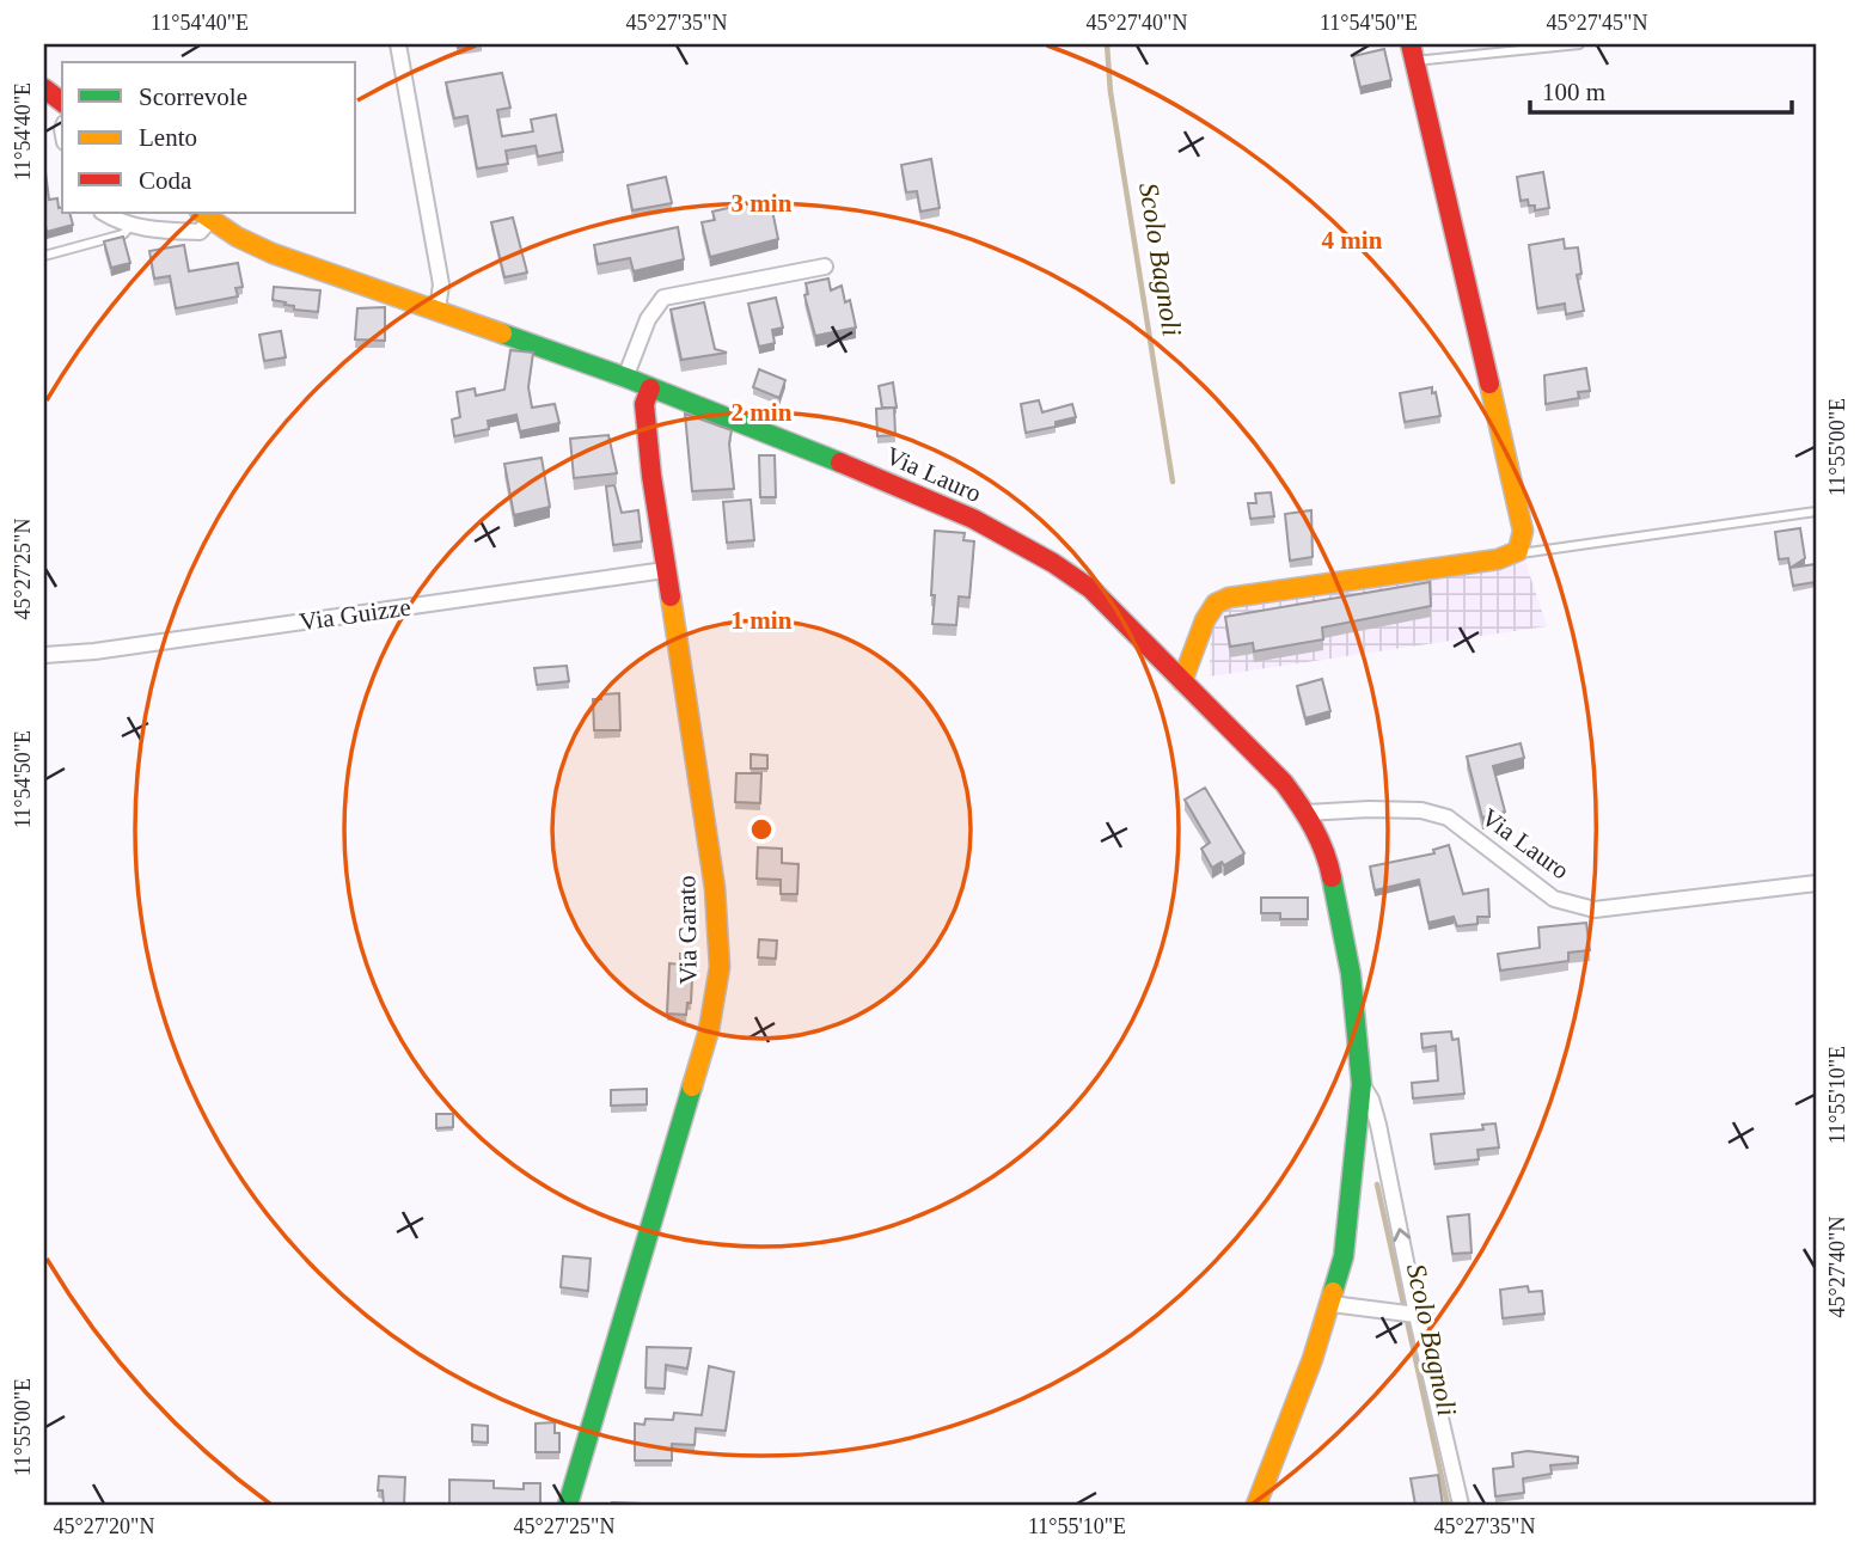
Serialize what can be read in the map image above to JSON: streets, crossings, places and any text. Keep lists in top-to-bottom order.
{
  "streets": {
    "street": ["Via Lauro", "Via Guizze", "Via Garato"]
  },
  "crossings": [
    ["Via Lauro", "Via Garato"],
    ["Via Guizze", "Via Garato"]
  ],
  "water": ["Scolo Bagnoli"],
  "legend": ["Scorrevole", "Lento", "Coda"],
  "scale_bar": "100 m",
  "coordinates": [
    "11°54'40\"E",
    "45°27'35\"N",
    "45°27'40\"N",
    "11°54'50\"E",
    "45°27'45\"N",
    "11°55'00\"E",
    "45°27'25\"N",
    "11°55'10\"E",
    "45°27'20\"N"
  ],
  "rings": [
    "3 min",
    "4 min",
    "2 min",
    "1 min"
  ]
}
